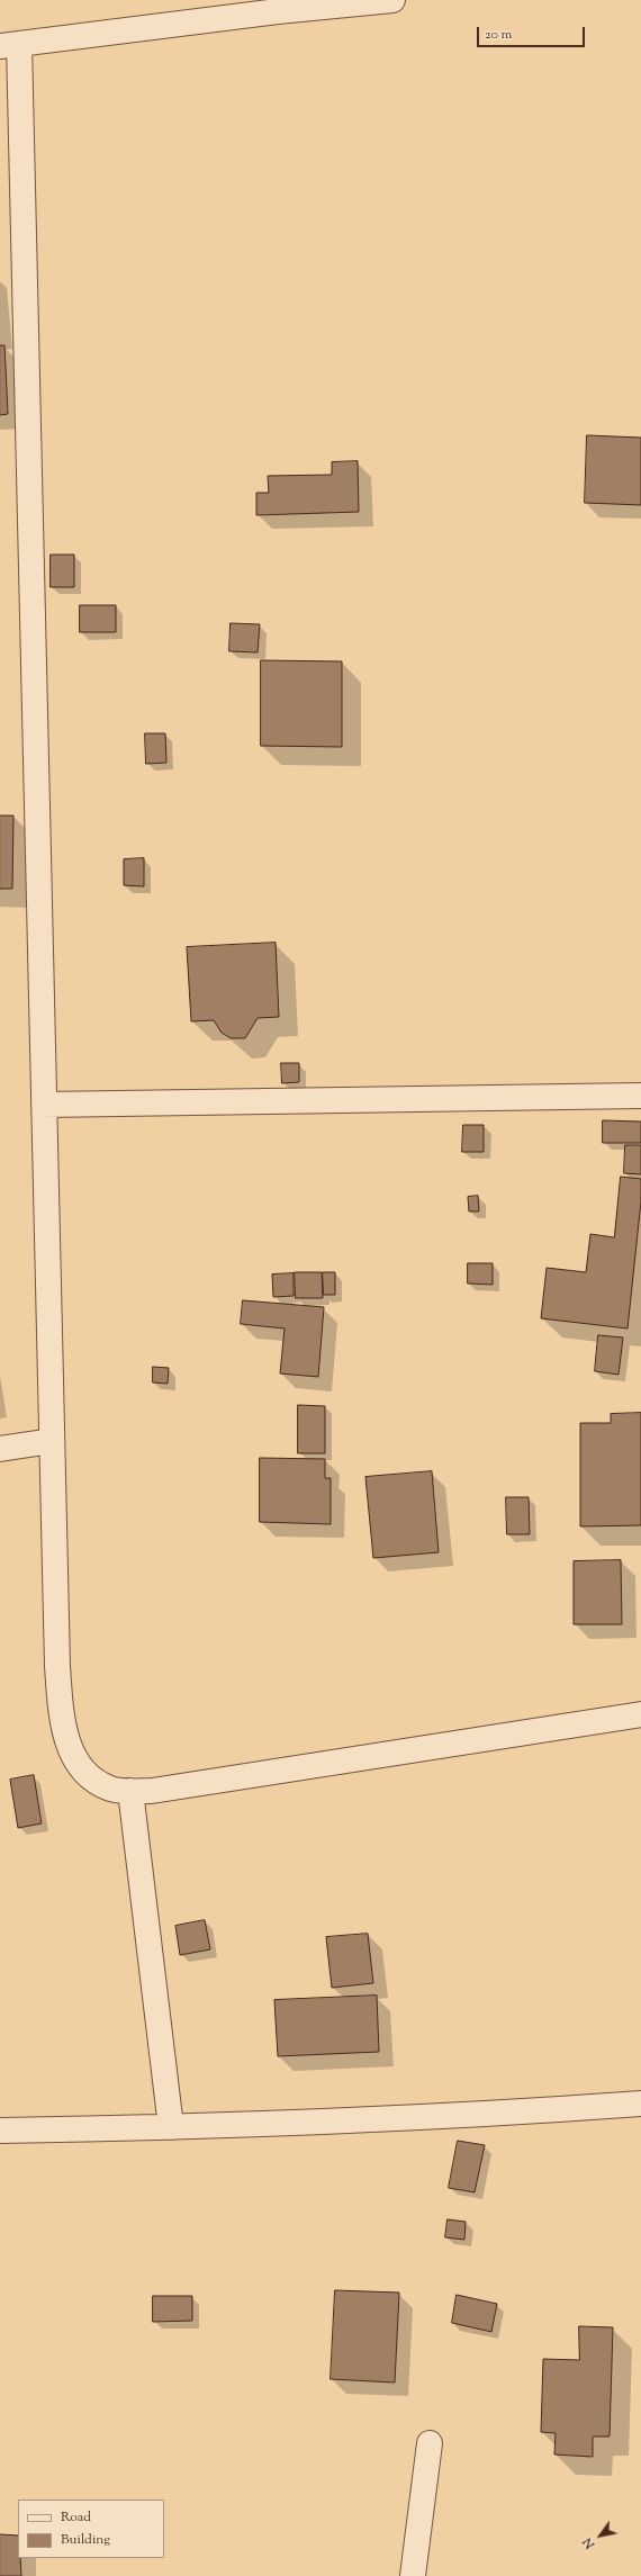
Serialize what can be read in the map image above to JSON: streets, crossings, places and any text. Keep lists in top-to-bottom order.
{
  "legend": ["Road", "Building"],
  "scale_bar": "20 m",
  "north": "bottom left"
}
